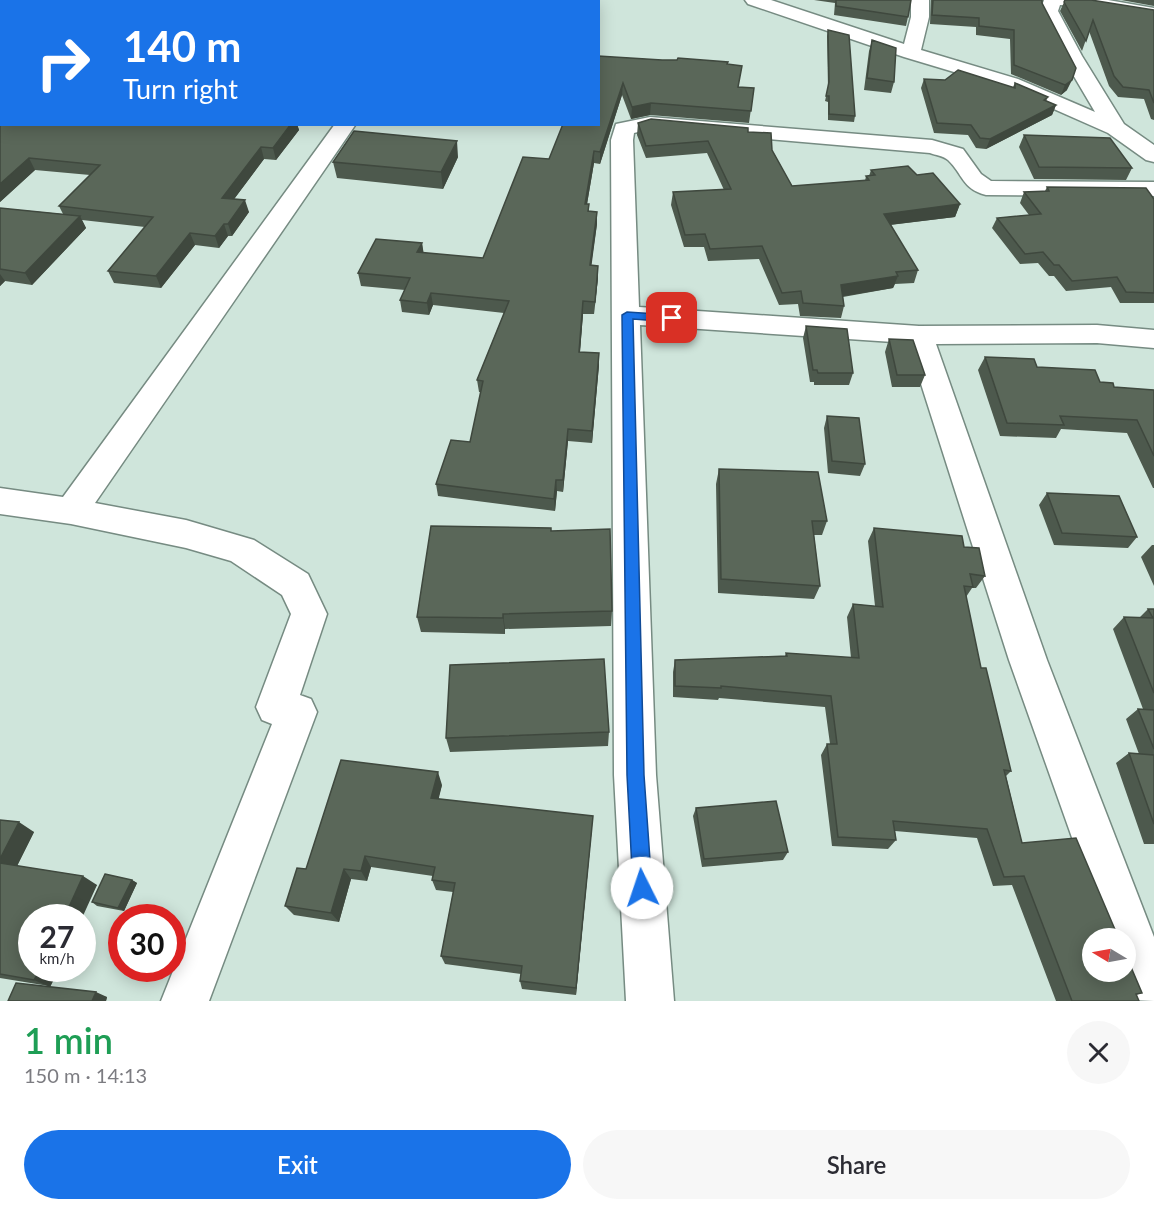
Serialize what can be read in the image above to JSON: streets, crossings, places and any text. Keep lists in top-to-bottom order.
{
  "north": "left",
  "page": {
    "turn": ["140 m", "Turn right"],
    "speed": "27 km/h",
    "limit": "30",
    "heading": ["1 min", "150 m · 14:13"],
    "buttons": ["Exit", "Share"]
  }
}
